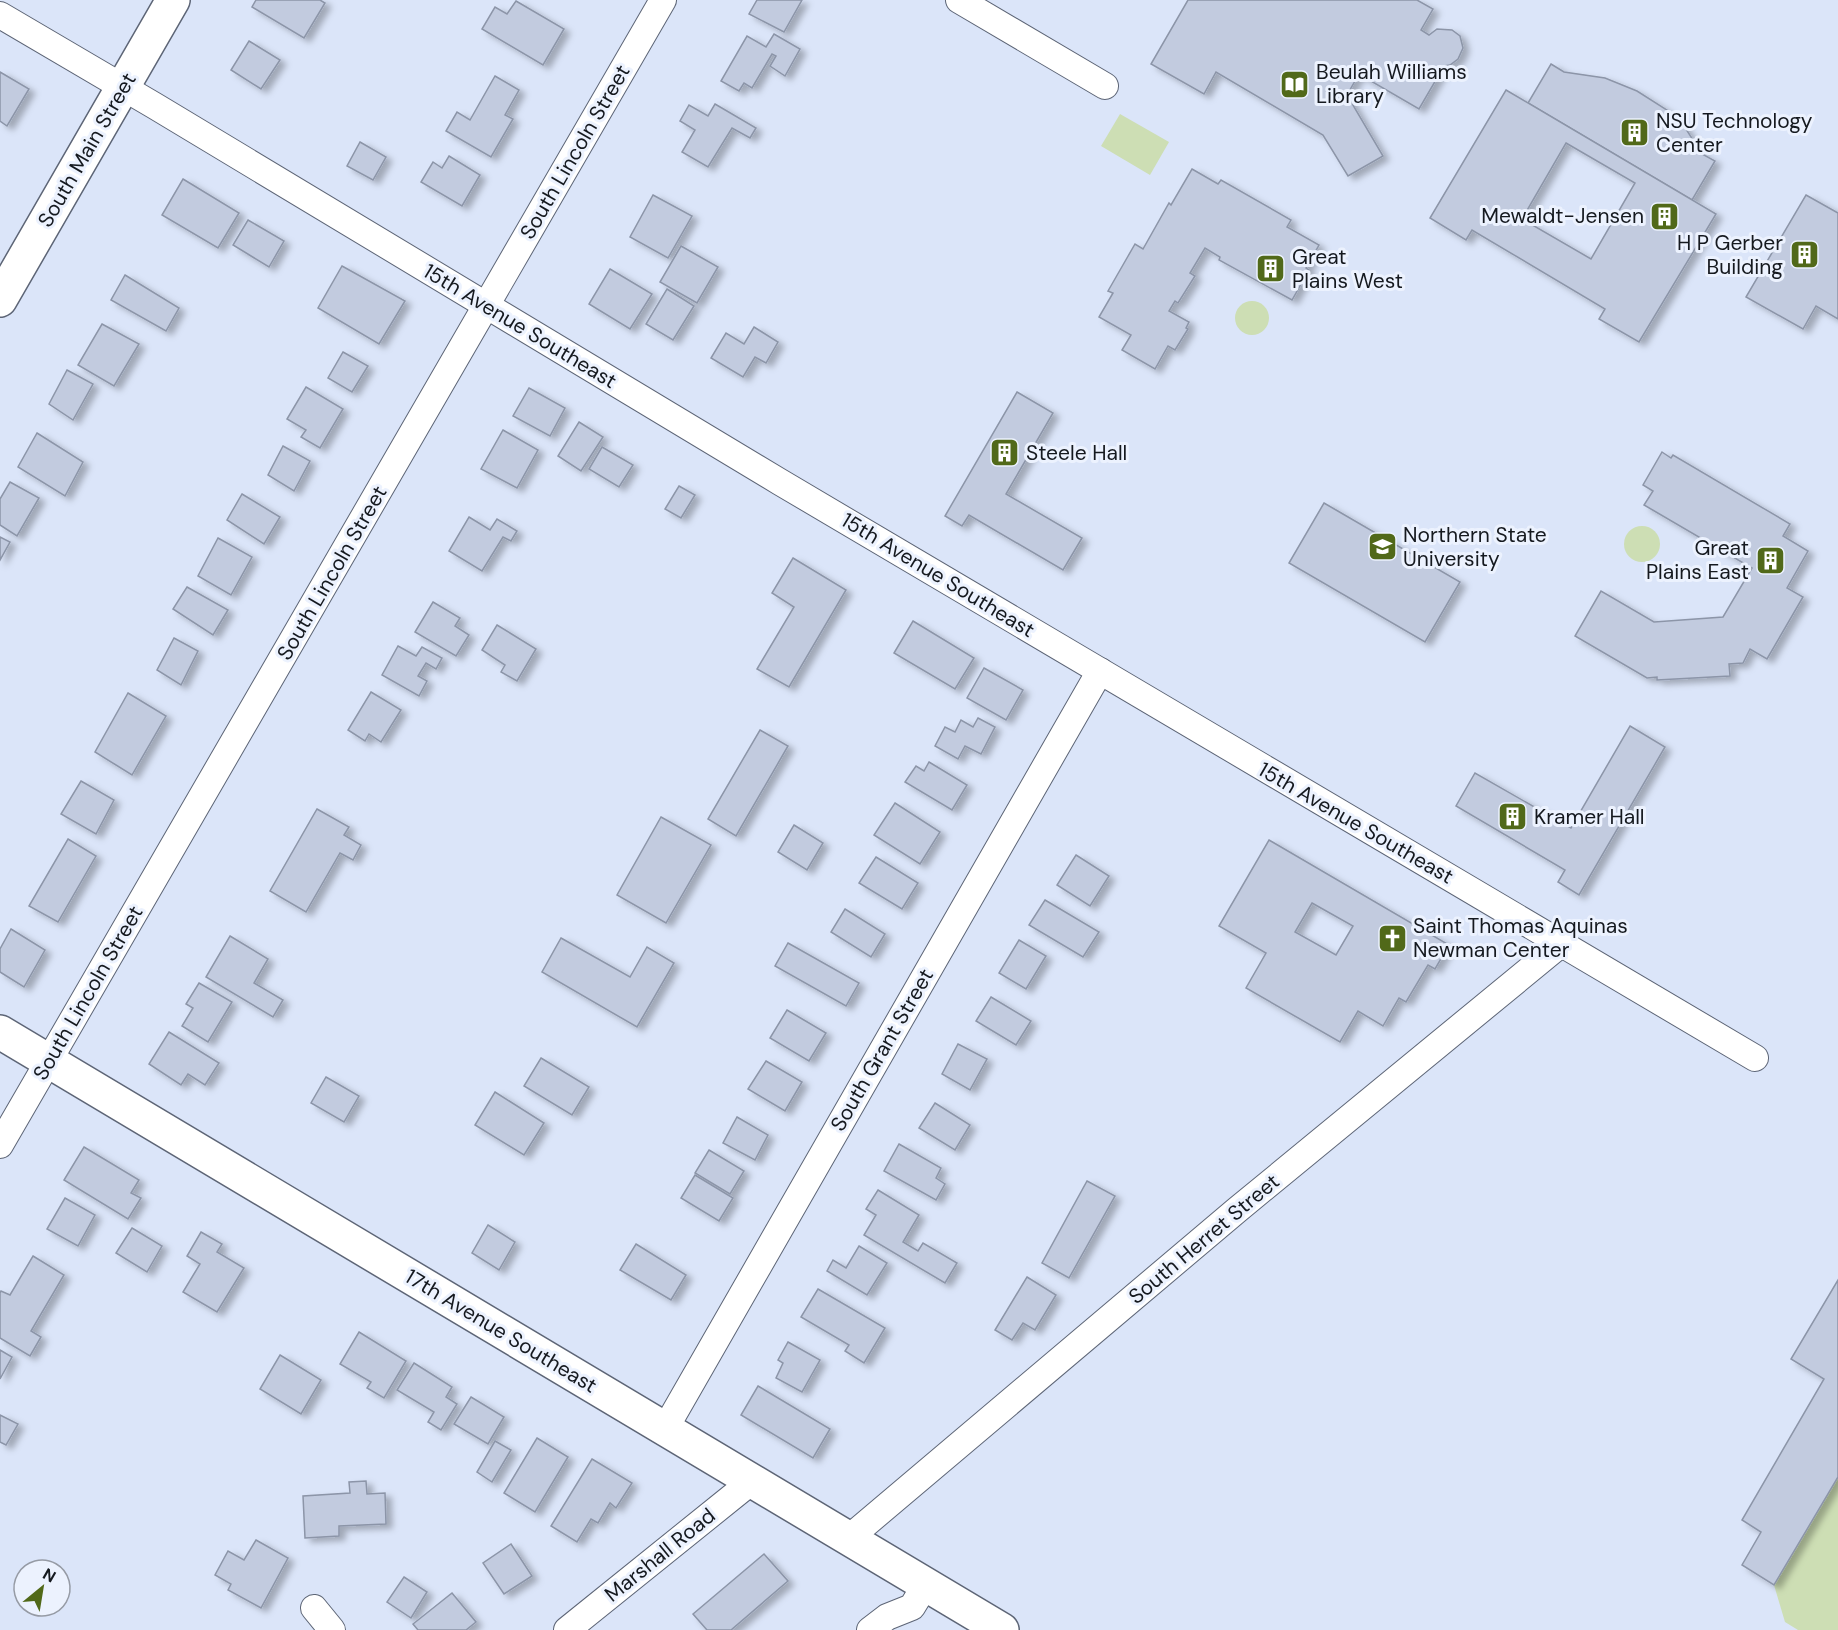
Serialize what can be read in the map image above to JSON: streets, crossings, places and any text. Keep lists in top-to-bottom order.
{
  "streets": {
    "street": [
      "South Main Street",
      "South Lincoln Street",
      "15th Avenue Southeast",
      "South Grant Street",
      "South Herret Street",
      "17th Avenue Southeast",
      "Marshall Road"
    ]
  },
  "crossings": [
    ["South Main Street", "15th Avenue Southeast"],
    ["South Lincoln Street", "15th Avenue Southeast"],
    ["South Lincoln Street", "17th Avenue Southeast"],
    ["15th Avenue Southeast", "South Grant Street"],
    ["15th Avenue Southeast", "South Herret Street"],
    ["South Grant Street", "17th Avenue Southeast"],
    ["South Herret Street", "17th Avenue Southeast"],
    ["17th Avenue Southeast", "Marshall Road"]
  ],
  "places": {
    "library": ["Beulah Williams Library"],
    "building": [
      "NSU Technology Center",
      "Mewaldt-Jensen",
      "H P Gerber Building",
      "Great Plains West",
      "Steele Hall",
      "Great Plains East",
      "Kramer Hall"
    ],
    "school or university": ["Northern State University"],
    "church": ["Saint Thomas Aquinas Newman Center"]
  },
  "north": "top right"
}
